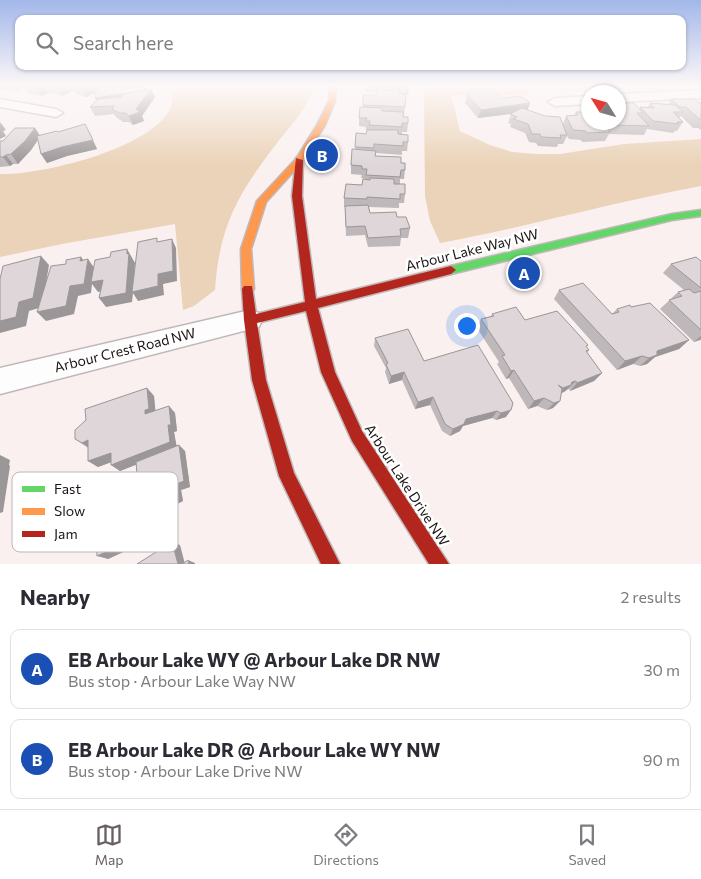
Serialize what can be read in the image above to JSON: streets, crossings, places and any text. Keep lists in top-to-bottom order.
{
  "streets": {
    "street": ["Arbour Lake Way NW", "Arbour Crest Road NW", "Arbour Lake Drive NW"]
  },
  "crossings": [
    ["Arbour Lake Way NW", "Arbour Crest Road NW"],
    ["Arbour Lake Way NW", "Arbour Lake Drive NW"]
  ],
  "legend": ["Fast", "Slow", "Jam"],
  "north": "top left",
  "page": {
    "search": "Search here",
    "pins": ["B", "A"],
    "heading": ["Nearby", "2 results"],
    "list": [
      {
        "mark": "A",
        "name": "EB Arbour Lake WY @ Arbour Lake DR NW",
        "note": "Bus stop · Arbour Lake Way NW",
        "value": "30 m"
      },
      {
        "mark": "B",
        "name": "EB Arbour Lake DR @ Arbour Lake WY NW",
        "note": "Bus stop · Arbour Lake Drive NW",
        "value": "90 m"
      }
    ],
    "nav": ["Map", "Directions", "Saved"]
  }
}
